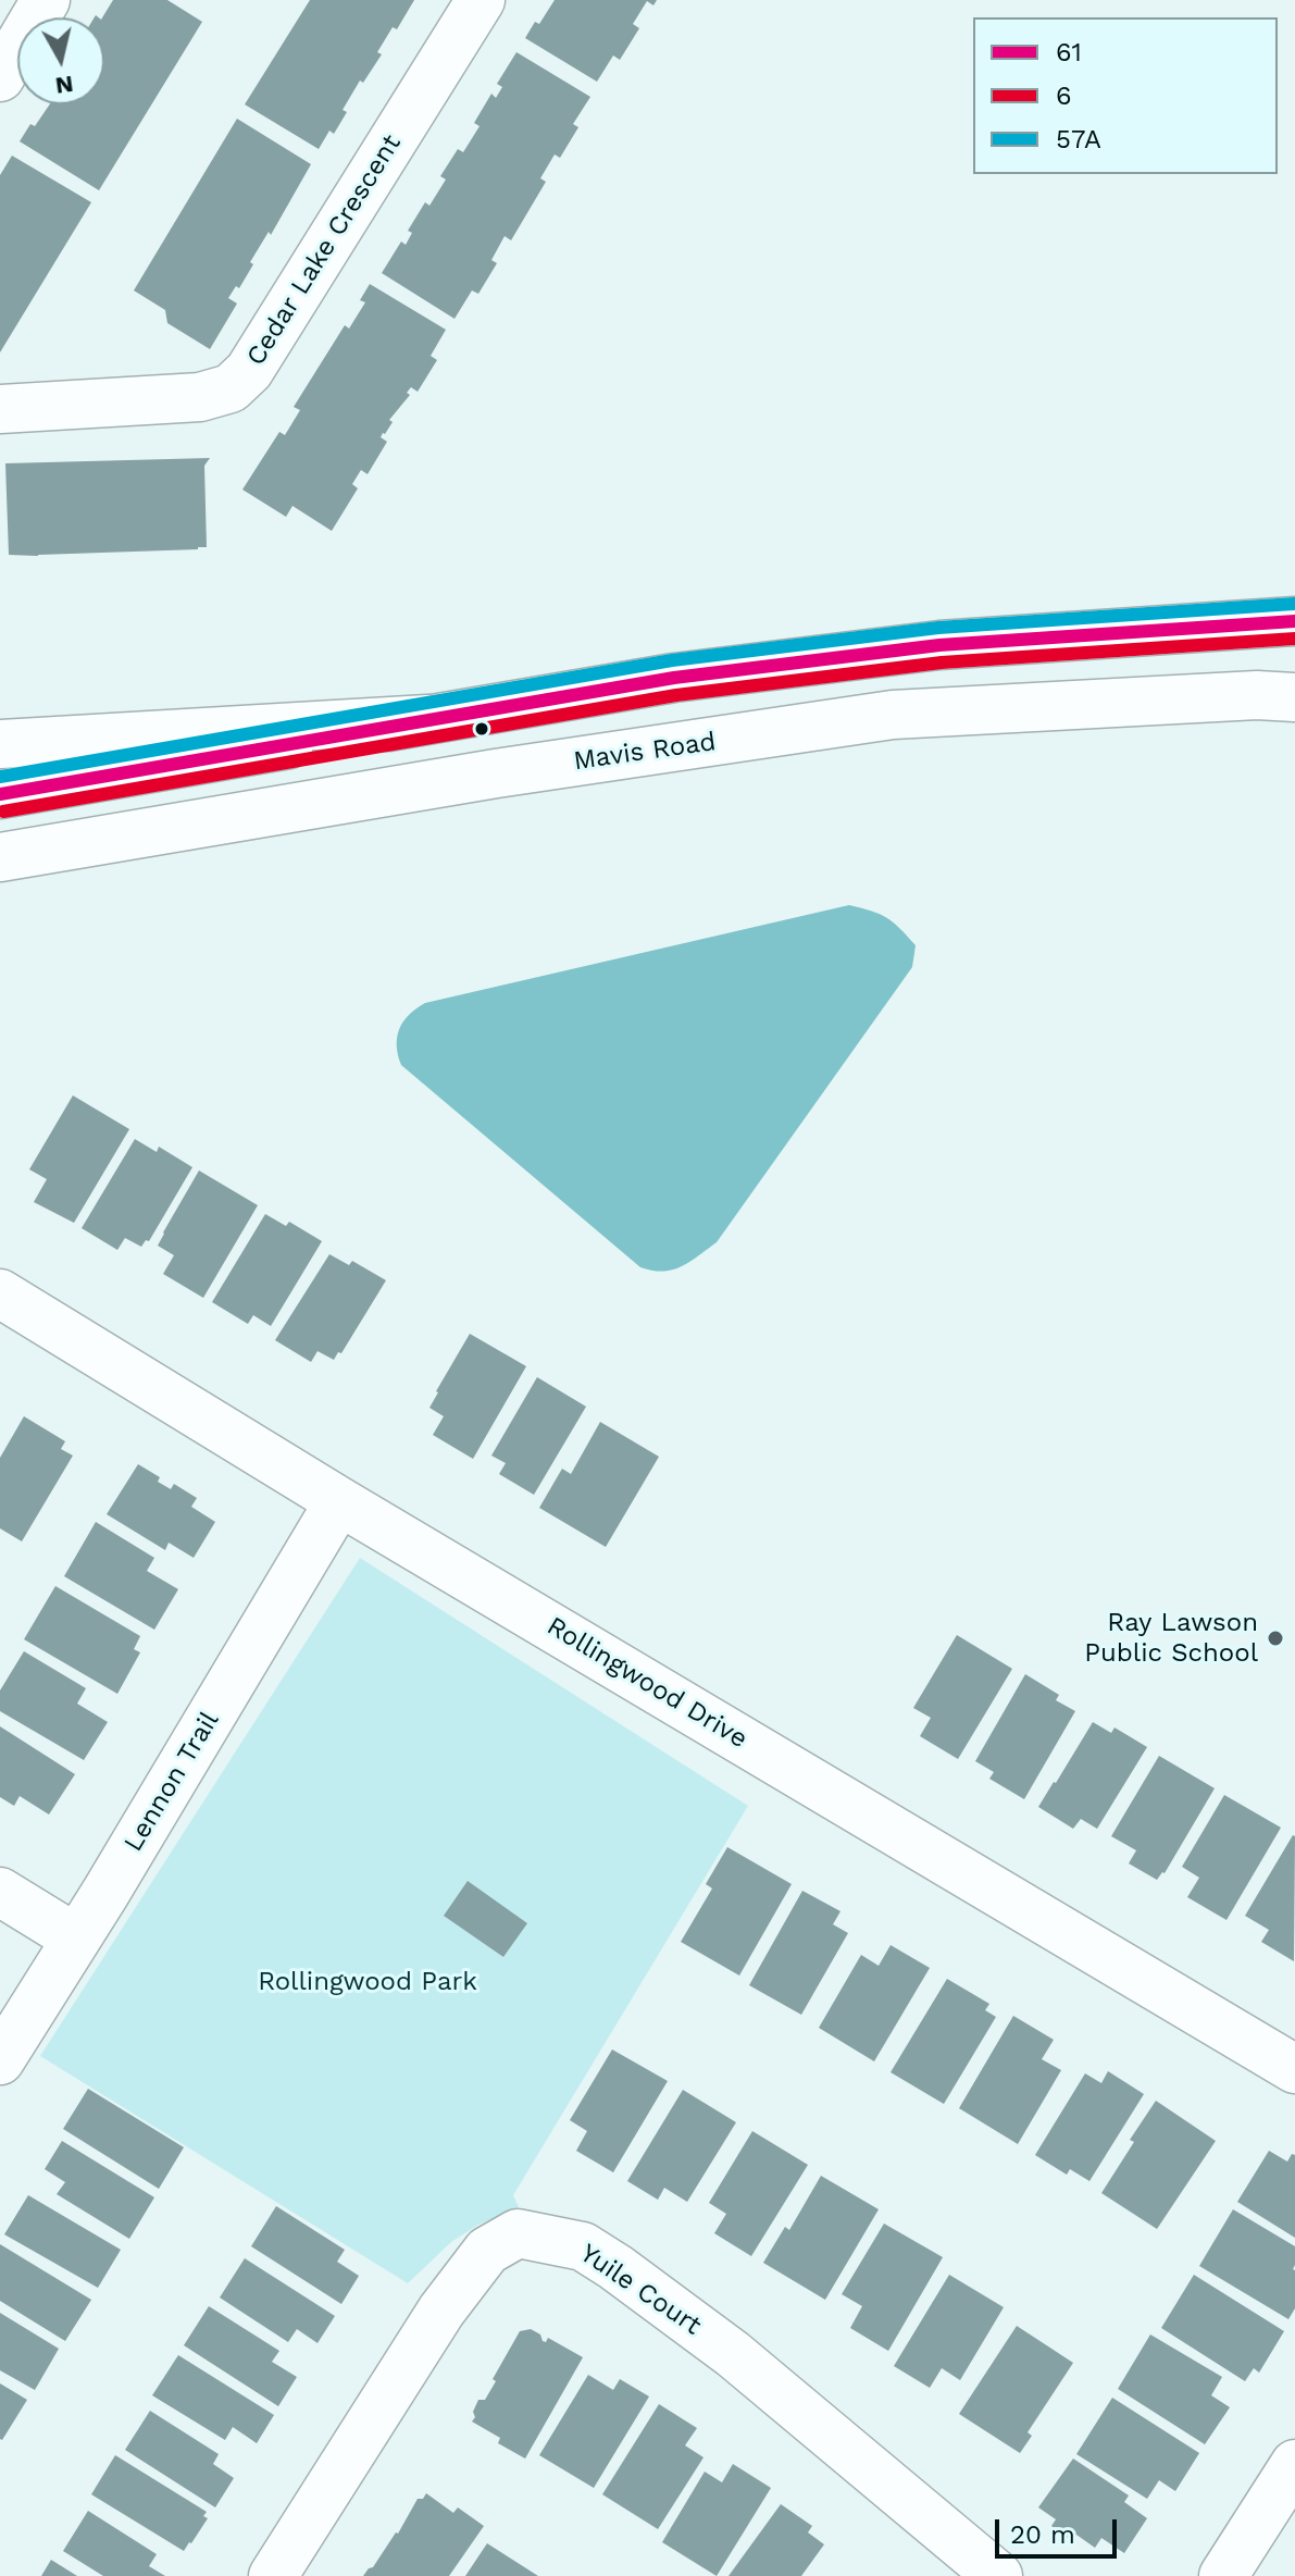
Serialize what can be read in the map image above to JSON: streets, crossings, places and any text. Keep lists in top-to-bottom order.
{
  "streets": {
    "main road": [
      "Cedar Lake Crescent",
      "Mavis Road",
      "Rollingwood Drive",
      "Lennon Trail",
      "Yuile Court"
    ]
  },
  "crossings": [
    ["Rollingwood Drive", "Lennon Trail"]
  ],
  "parks": ["Rollingwood Park"],
  "places": ["Ray Lawson Public School"],
  "lines": ["transit line 57A", "transit line 61", "transit line 6"],
  "legend": ["61", "6", "57A"],
  "scale_bar": "20 m",
  "north": "bottom"
}
